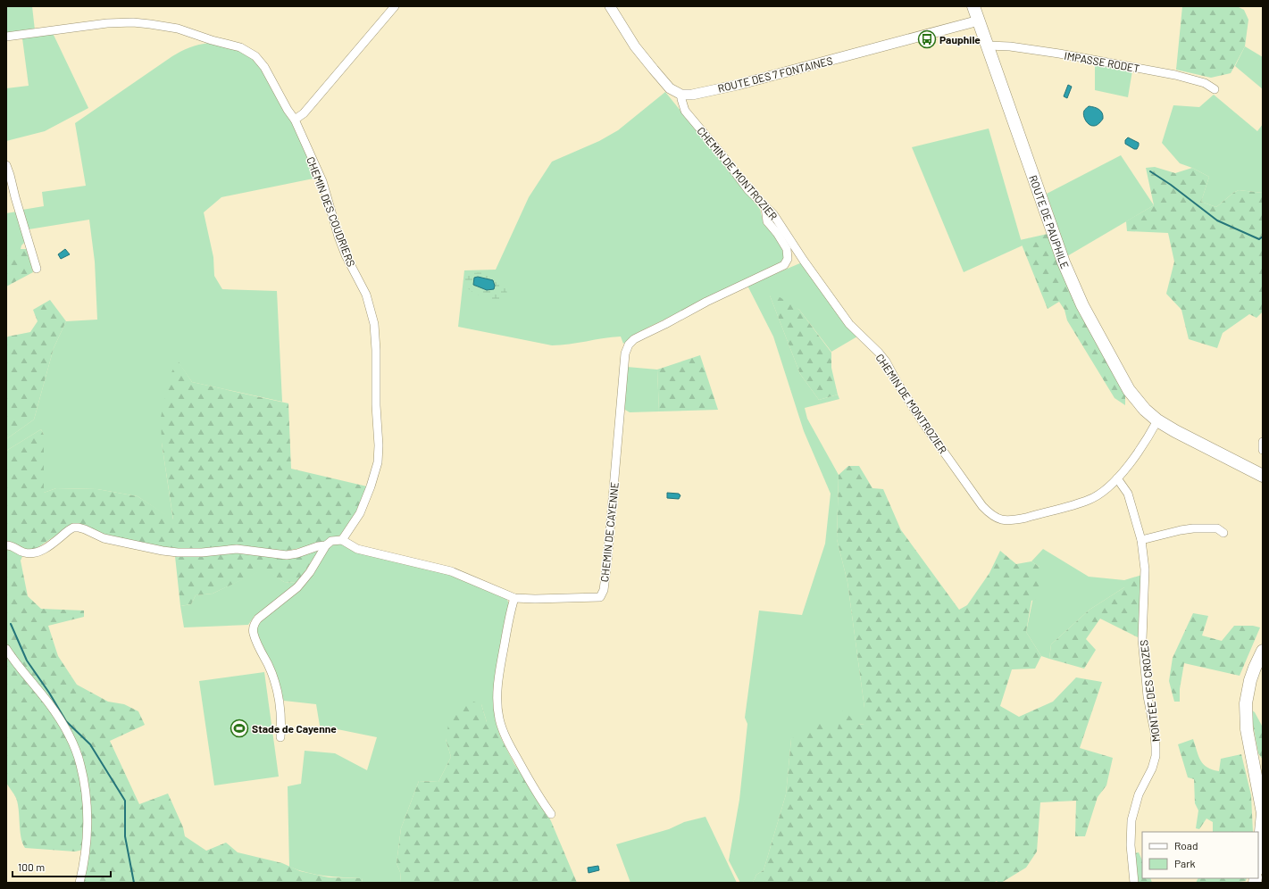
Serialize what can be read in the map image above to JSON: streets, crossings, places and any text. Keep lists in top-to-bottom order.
{
  "streets": {
    "main road": ["ROUTE DE PAUPHILE"],
    "street": [
      "IMPASSE RODET",
      "ROUTE DES 7 FONTAINES",
      "CHEMIN DE MONTROZIER",
      "CHEMIN DES COUDRIERS",
      "CHEMIN DE CAYENNE",
      "MONTÉE DES CROZES"
    ]
  },
  "crossings": [
    ["IMPASSE RODET", "ROUTE DE PAUPHILE"],
    ["ROUTE DES 7 FONTAINES", "CHEMIN DE MONTROZIER"],
    ["ROUTE DES 7 FONTAINES", "ROUTE DE PAUPHILE"],
    ["CHEMIN DE MONTROZIER", "ROUTE DE PAUPHILE"],
    ["CHEMIN DE MONTROZIER", "CHEMIN DE CAYENNE"],
    ["CHEMIN DE MONTROZIER", "MONTÉE DES CROZES"],
    ["CHEMIN DES COUDRIERS", "CHEMIN DE CAYENNE"]
  ],
  "places": {
    "bus stop": ["Pauphile"],
    "sports": ["Stade de Cayenne"]
  },
  "legend": ["Road", "Park"],
  "scale_bar": "100 m"
}
